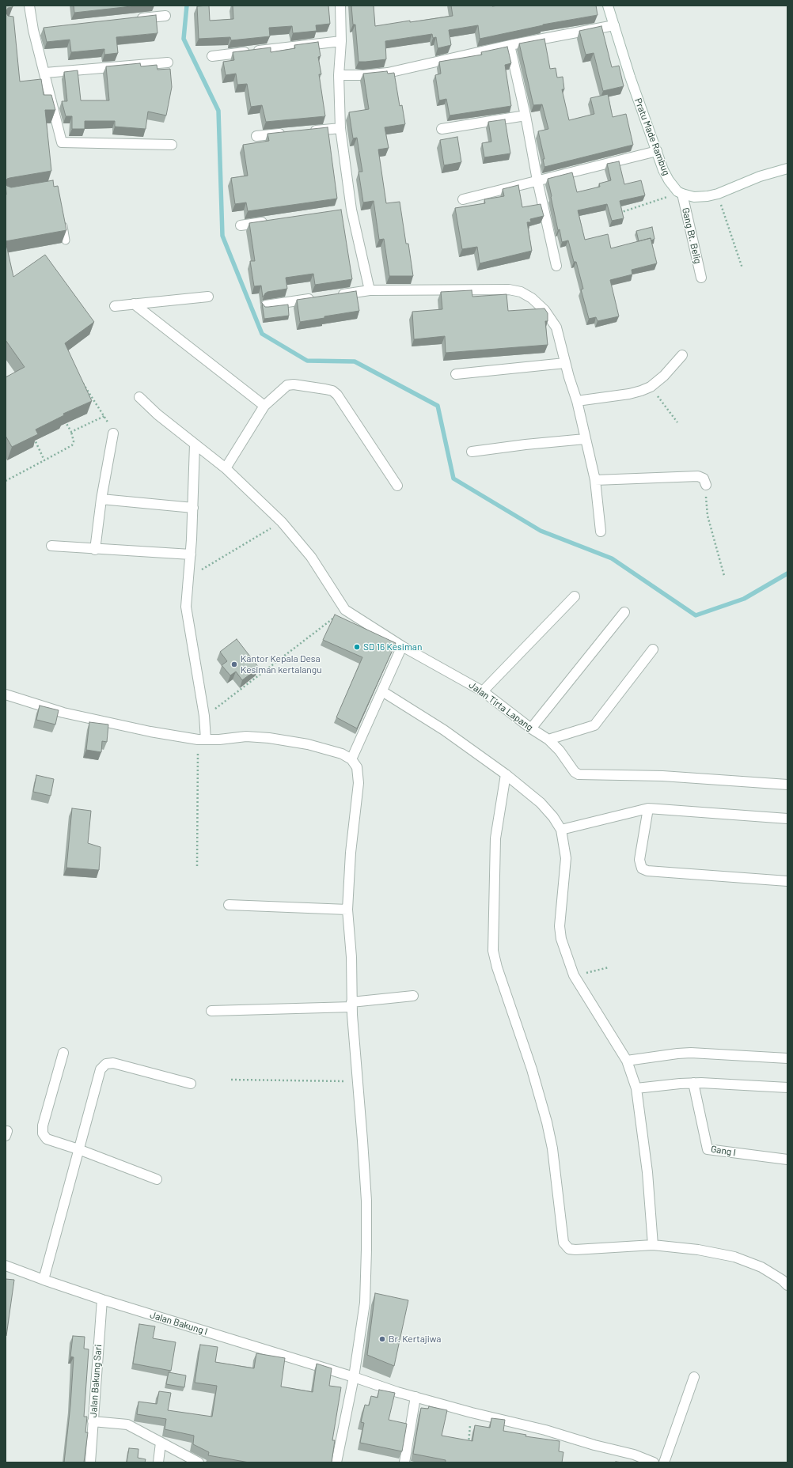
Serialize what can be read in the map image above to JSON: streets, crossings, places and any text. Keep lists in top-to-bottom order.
{
  "streets": {
    "street": [
      "Pratu Made Rambug",
      "Gang Bt. Belig",
      "Jalan Tirta Lapang",
      "Gang I",
      "Jalan Bakung I",
      "Jalan Bakung Sari"
    ]
  },
  "crossings": [
    ["Pratu Made Rambug", "Gang Bt. Belig"],
    ["Jalan Bakung I", "Jalan Bakung Sari"]
  ],
  "places": ["SD 16 Kesiman", "Kantor Kepala Desa Kesiman kertalangu", "Br. Kertajiwa"]
}
